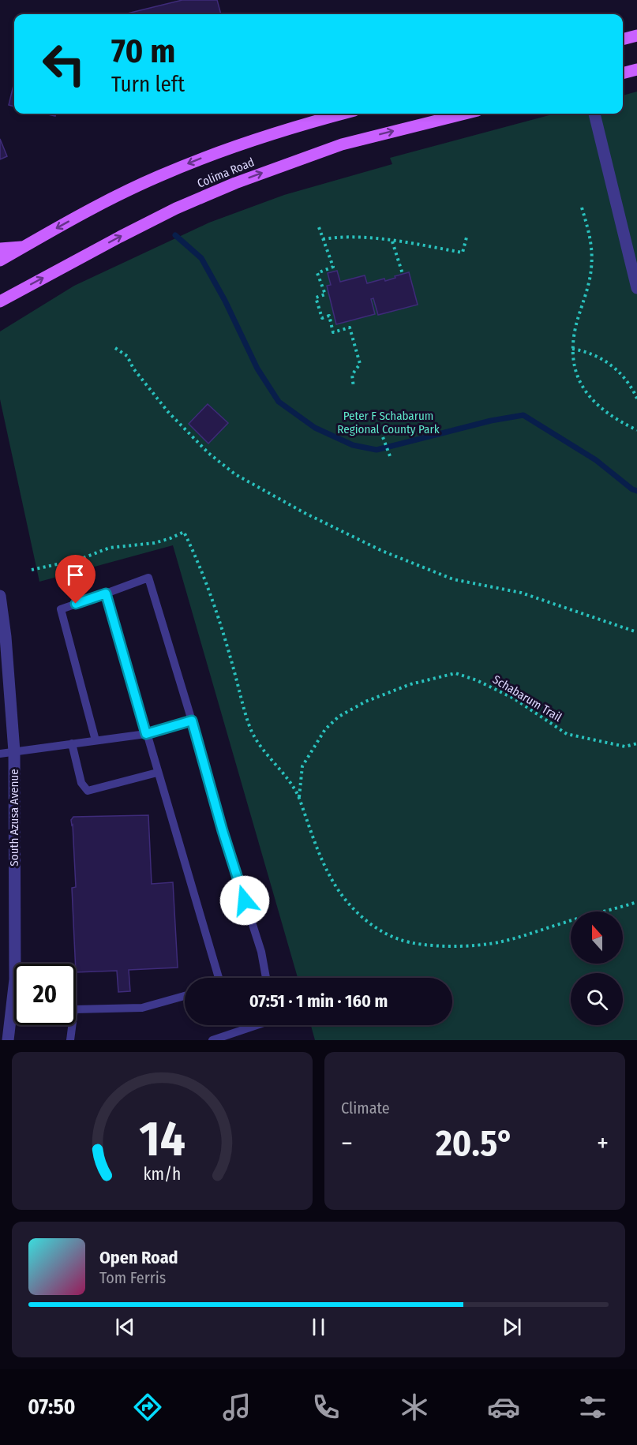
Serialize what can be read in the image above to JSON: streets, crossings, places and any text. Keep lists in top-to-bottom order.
{
  "streets": {
    "main road": ["Colima Road"],
    "street": ["South Azusa Avenue"],
    "path": ["Schabarum Trail"]
  },
  "parks": ["Peter F Schabarum Regional County Park"],
  "north": "top",
  "page": {
    "turn": ["70 m", "Turn left"],
    "limit": "20",
    "trip": "07:51 · 1 min · 160 m",
    "tile": "Climate",
    "heat": ["−", "20.5°", "+"],
    "song": ["Open Road", "Tom Ferris"],
    "tabs": "07:50",
    "gauge": ["14", "km/h"]
  }
}
